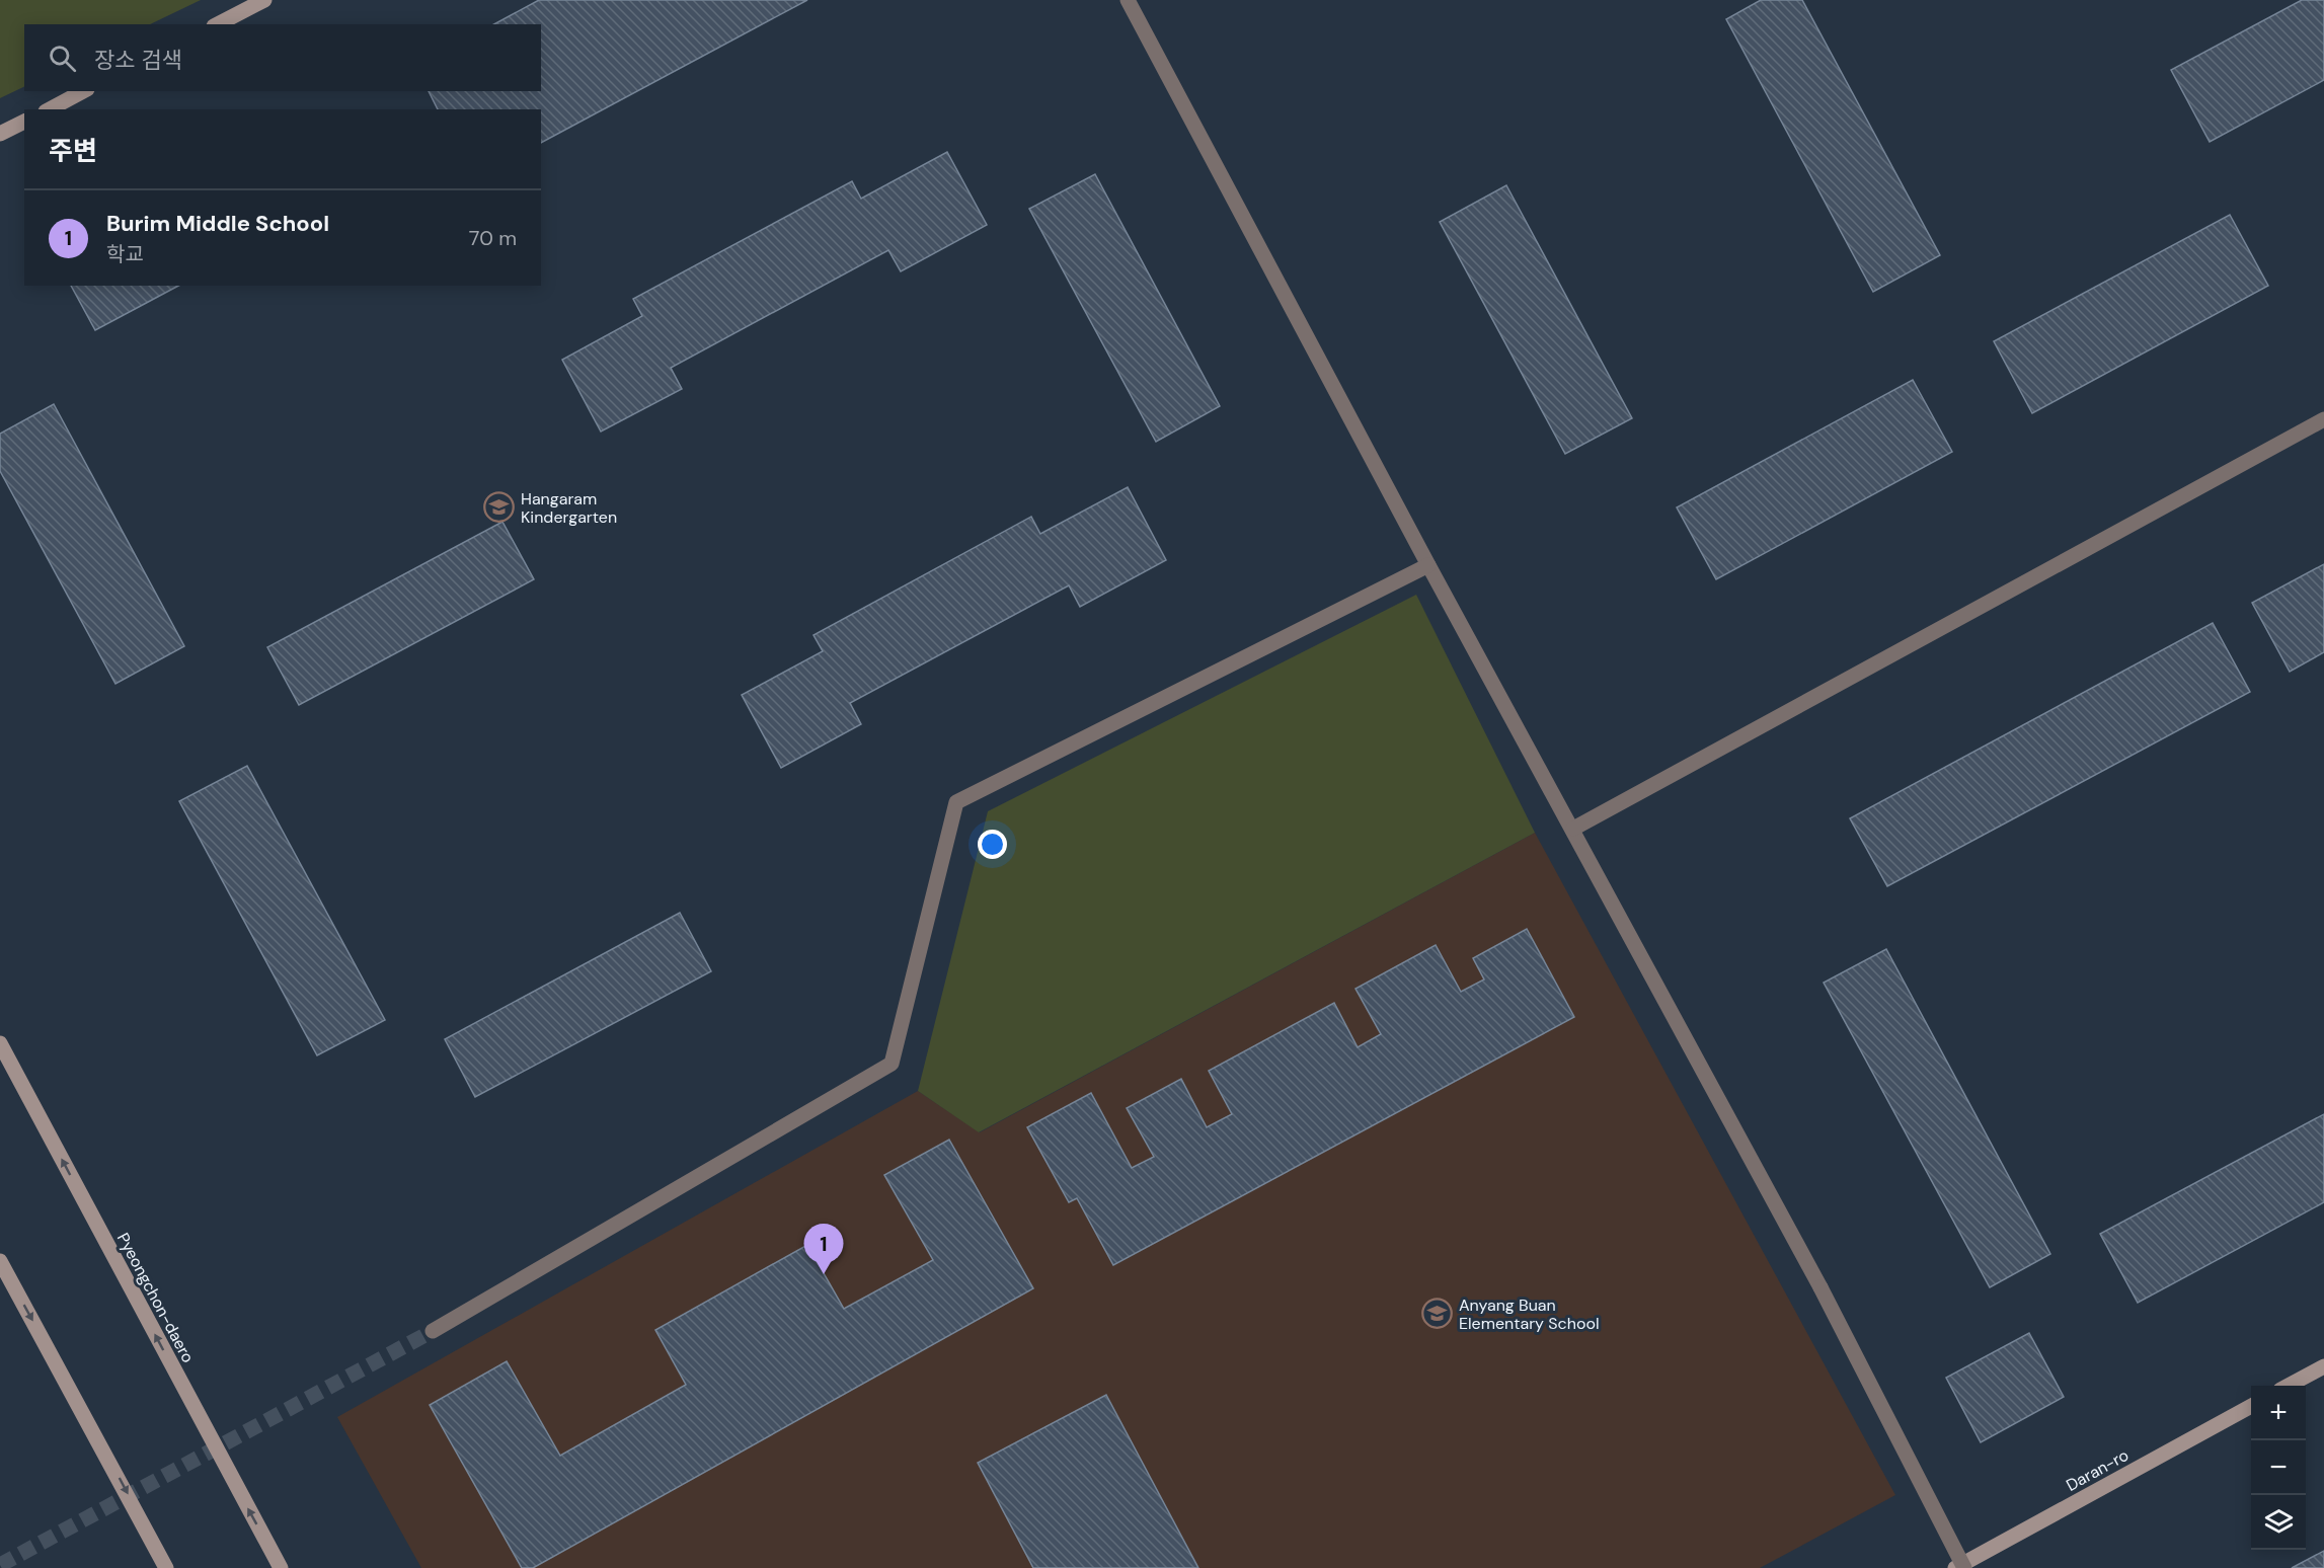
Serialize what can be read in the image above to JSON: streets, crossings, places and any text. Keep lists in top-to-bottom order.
{
  "streets": {
    "street": ["Pyeongchon-daero", "Daran-ro"]
  },
  "places": {
    "school or university": ["Hangaram Kindergarten", "Anyang Buan Elementary School"]
  },
  "page": {
    "search": "장소 검색",
    "heading": "주변",
    "list": [
      {
        "mark": "1",
        "name": "Burim Middle School",
        "note": "학교",
        "value": "70 m"
      }
    ],
    "pins": "1",
    "map_buttons": ["+", "−"]
  }
}
